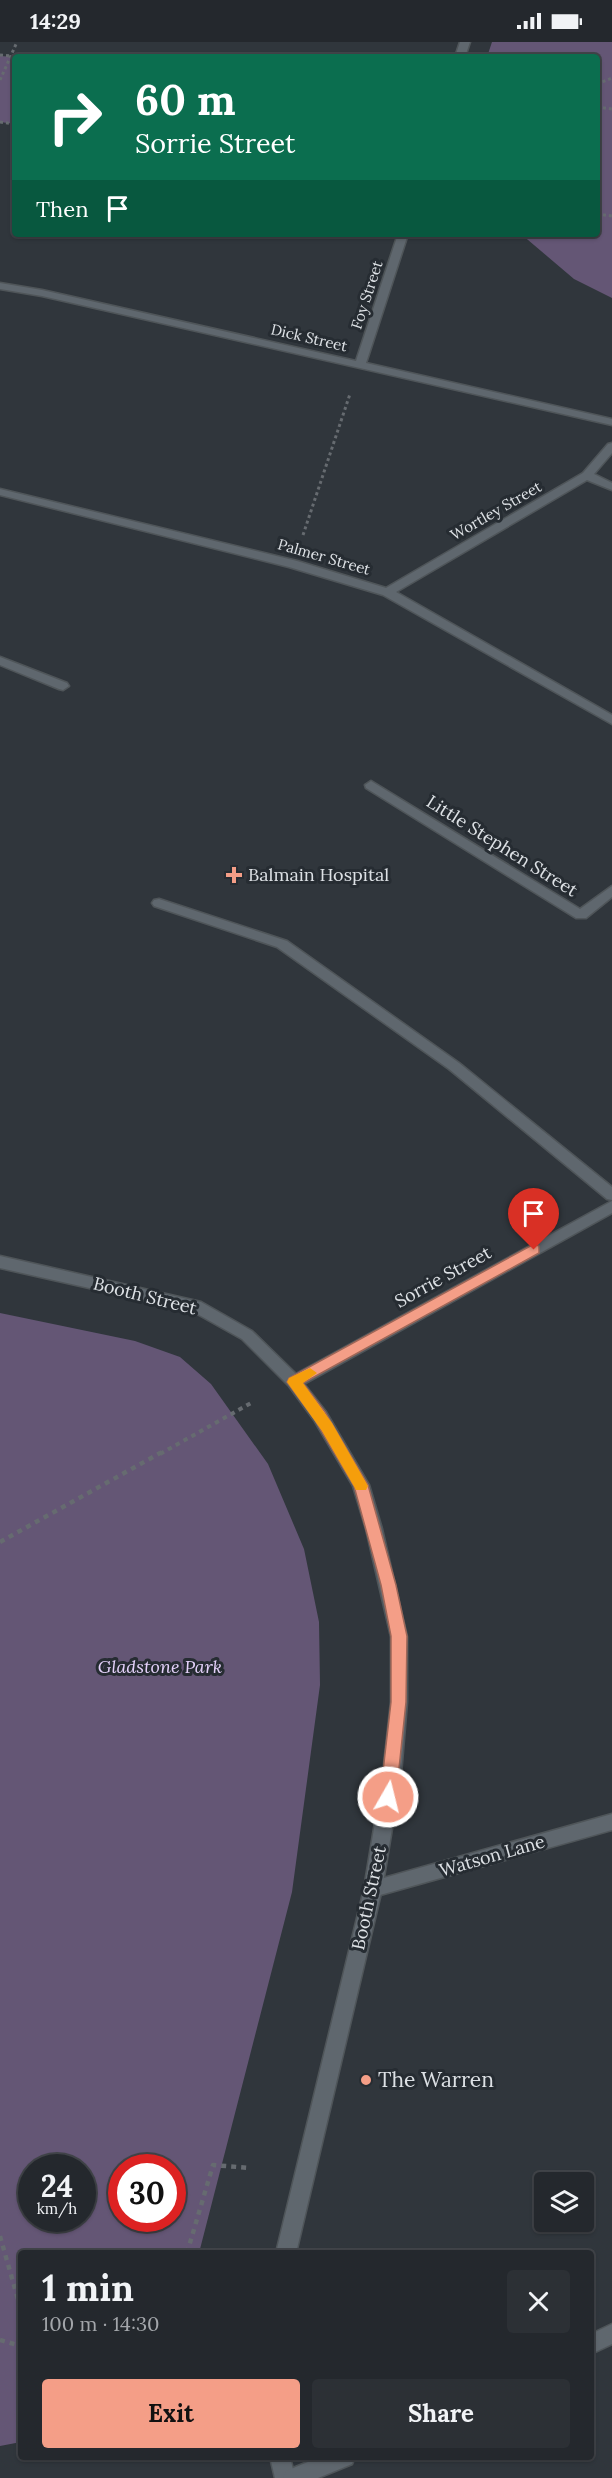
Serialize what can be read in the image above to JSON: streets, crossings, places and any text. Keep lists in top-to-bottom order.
{
  "streets": {
    "street": [
      "Foy Street",
      "Dick Street",
      "Wortley Street",
      "Palmer Street",
      "Little Stephen Street",
      "Sorrie Street",
      "Booth Street",
      "Watson Lane"
    ]
  },
  "crossings": [
    ["Foy Street", "Dick Street"],
    ["Wortley Street", "Palmer Street"],
    ["Sorrie Street", "Booth Street"],
    ["Booth Street", "Watson Lane"]
  ],
  "parks": ["Gladstone Park"],
  "places": {
    "health": ["Balmain Hospital"],
    "other": ["The Warren"]
  },
  "page": {
    "status": "14:29",
    "turn": ["60 m", "Sorrie Street"],
    "then": "Then",
    "speed": "24 km/h",
    "limit": "30",
    "heading": ["1 min", "100 m · 14:30"],
    "buttons": ["Exit", "Share"]
  }
}
